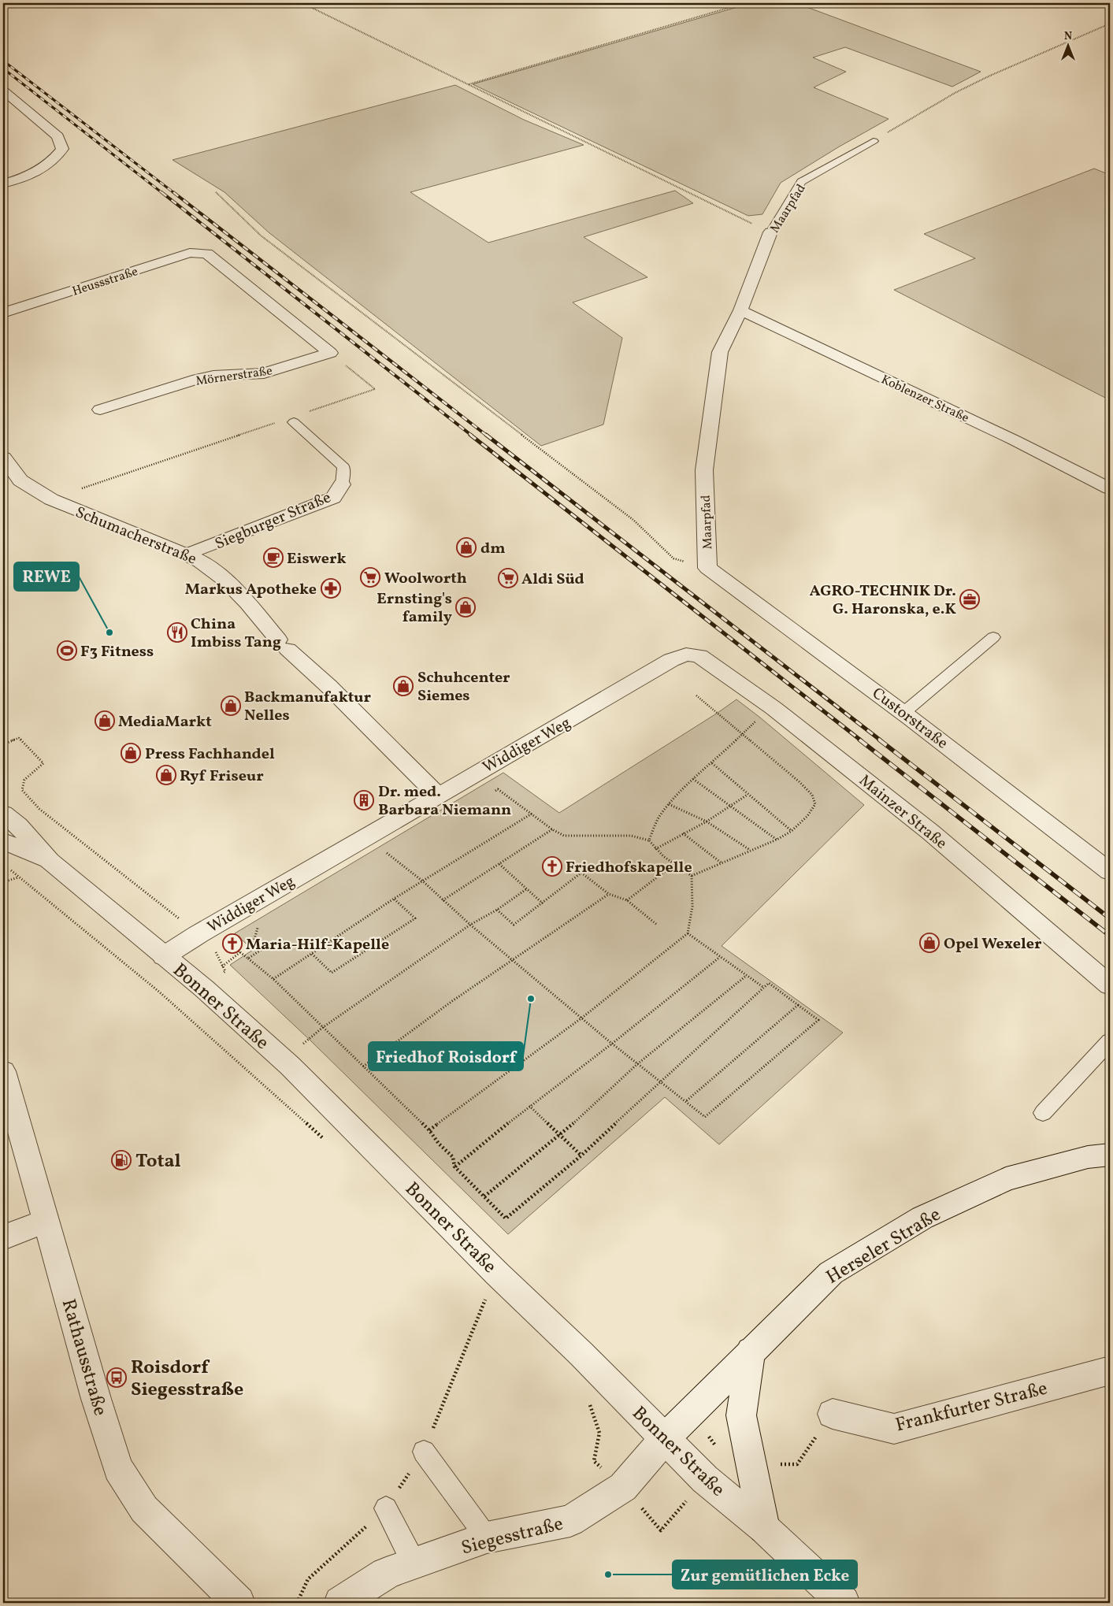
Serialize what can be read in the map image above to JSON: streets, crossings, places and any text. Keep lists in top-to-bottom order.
{
  "streets": {
    "street": [
      "Maarpfad",
      "Heussstraße",
      "Mörnerstraße",
      "Koblenzer Straße",
      "Siegburger Straße",
      "Schumacherstraße",
      "Custorstraße",
      "Widdiger Weg",
      "Mainzer Straße",
      "Bonner Straße",
      "Herseler Straße",
      "Rathausstraße",
      "Frankfurter Straße",
      "Siegesstraße"
    ]
  },
  "crossings": [
    ["Maarpfad", "Koblenzer Straße"],
    ["Maarpfad", "Custorstraße"],
    ["Heussstraße", "Mörnerstraße"],
    ["Siegburger Straße", "Schumacherstraße"],
    ["Schumacherstraße", "Widdiger Weg"],
    ["Widdiger Weg", "Mainzer Straße"],
    ["Widdiger Weg", "Bonner Straße"],
    ["Bonner Straße", "Herseler Straße"],
    ["Bonner Straße", "Siegesstraße"],
    ["Herseler Straße", "Siegesstraße"]
  ],
  "places": {
    "shop": [
      "dm",
      "Ernsting's family",
      "Schuhcenter Siemes",
      "Backmanufaktur Nelles",
      "MediaMarkt",
      "Press Fachhandel",
      "Ryf Friseur",
      "Opel Wexeler"
    ],
    "cafe": ["Eiswerk"],
    "supermarket": ["Woolworth", "Aldi Süd"],
    "pharmacy": ["Markus Apotheke"],
    "office": ["AGRO-TECHNIK Dr. G. Haronska, e.K"],
    "other": ["REWE", "Friedhof Roisdorf", "Zur gemütlichen Ecke"],
    "restaurant": ["China Imbiss Tang"],
    "sports": ["F3 Fitness"],
    "building": ["Dr. med. Barbara Niemann"],
    "church": ["Friedhofskapelle", "Maria-Hilf-Kapelle"],
    "fuel station": ["Total"],
    "bus stop": ["Roisdorf Siegesstraße"]
  },
  "north": "top"
}
